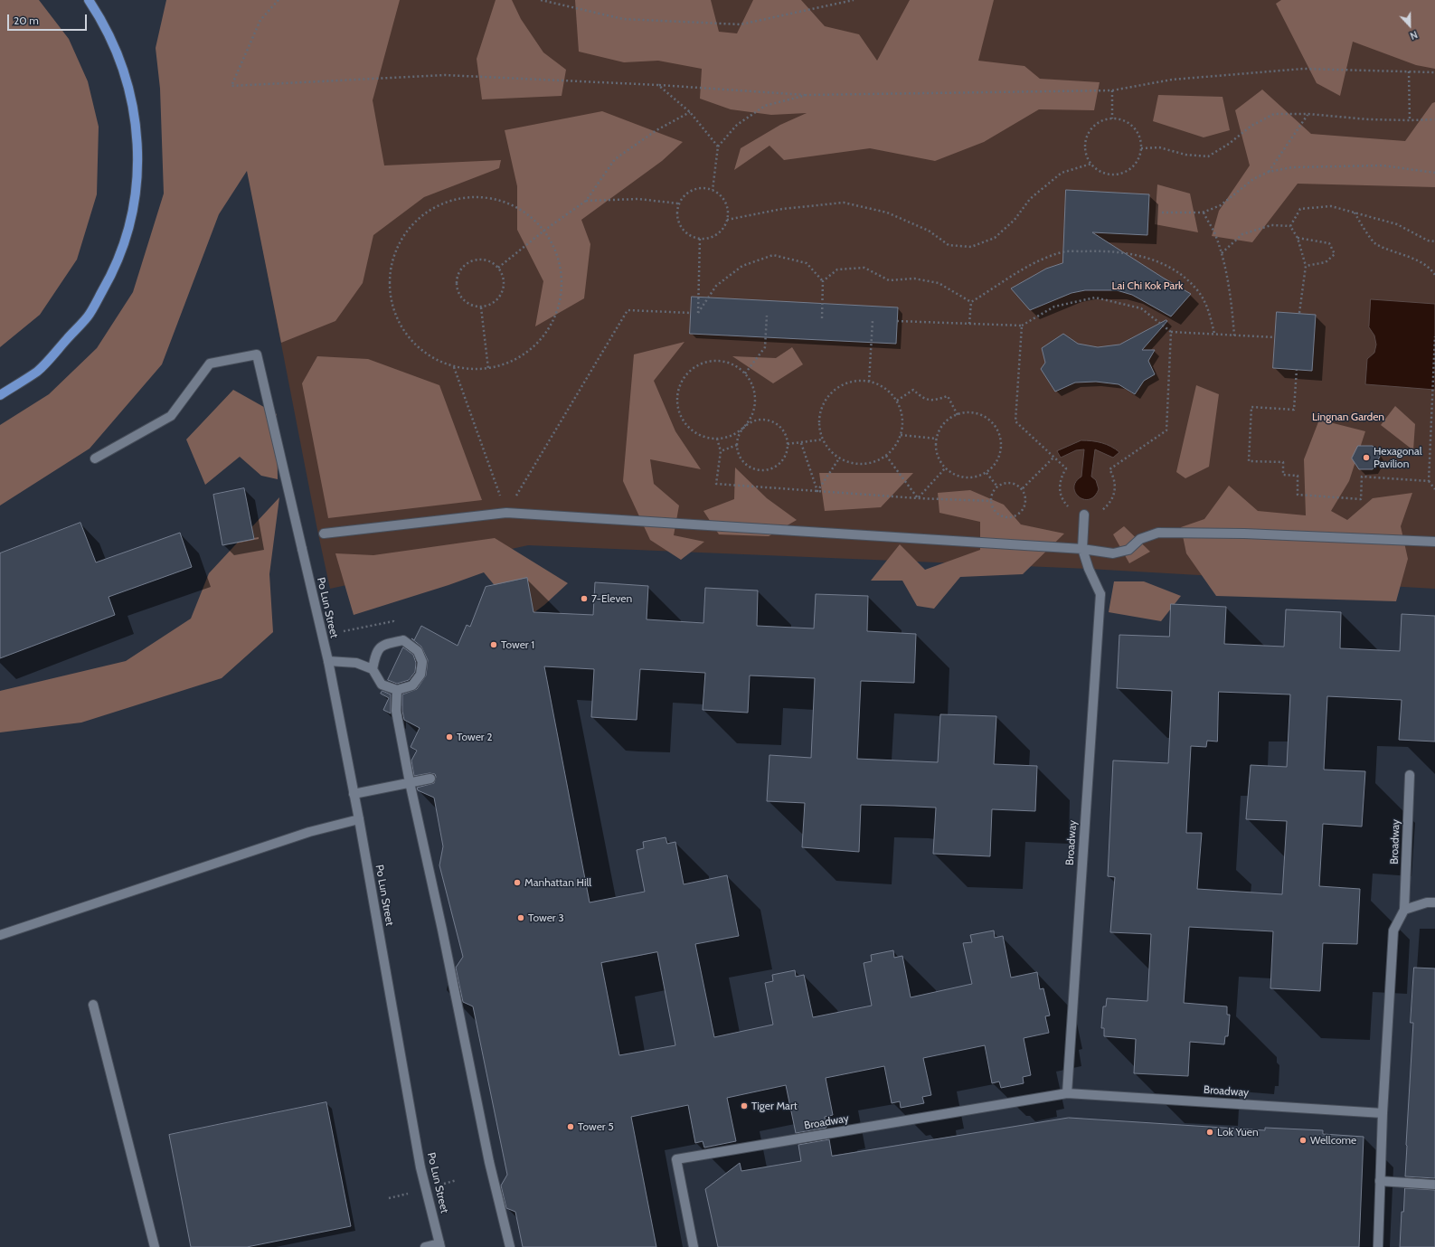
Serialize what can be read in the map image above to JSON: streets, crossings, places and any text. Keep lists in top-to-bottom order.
{
  "streets": {
    "street": ["Po Lun Street", "Broadway"]
  },
  "parks": ["Lai Chi Kok Park", "Lingnan Garden"],
  "places": [
    "Hexagonal Pavilion",
    "7-Eleven",
    "Tower 1",
    "Tower 2",
    "Manhattan Hill",
    "Tower 3",
    "Tiger Mart",
    "Tower 5",
    "Lok Yuen",
    "Wellcome"
  ],
  "scale_bar": "20 m",
  "north": "bottom"
}
